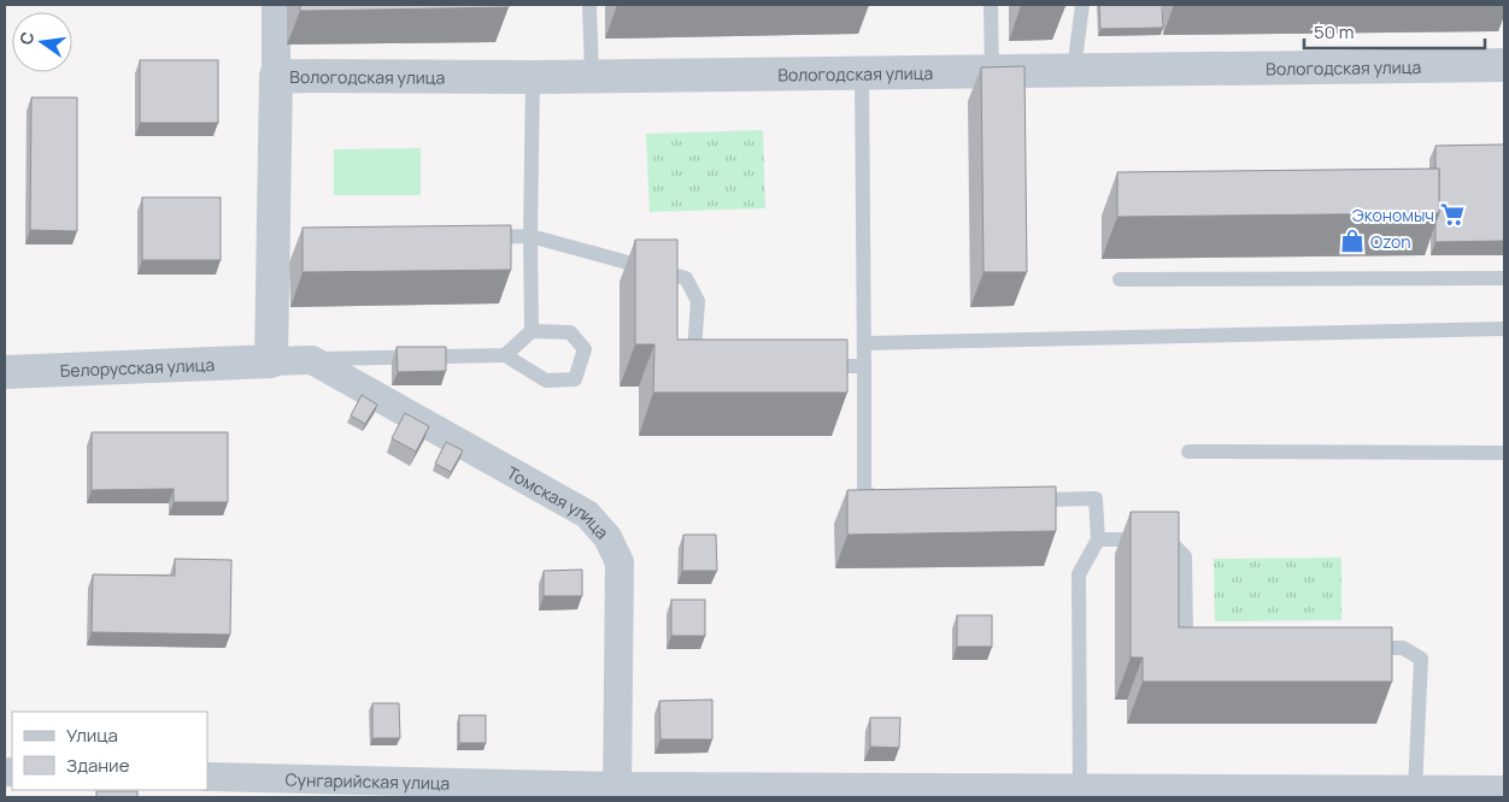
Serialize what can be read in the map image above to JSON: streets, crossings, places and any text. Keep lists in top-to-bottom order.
{
  "streets": {
    "street": [
      "Вологодская улица",
      "Белорусская улица",
      "Томская улица",
      "Сунгарийская улица"
    ]
  },
  "crossings": [
    ["Томская улица", "Сунгарийская улица"]
  ],
  "places": {
    "supermarket": ["Экономыч"],
    "shop": ["Ozon"]
  },
  "legend": ["Улица", "Здание"],
  "scale_bar": "50 m",
  "north": "left"
}
